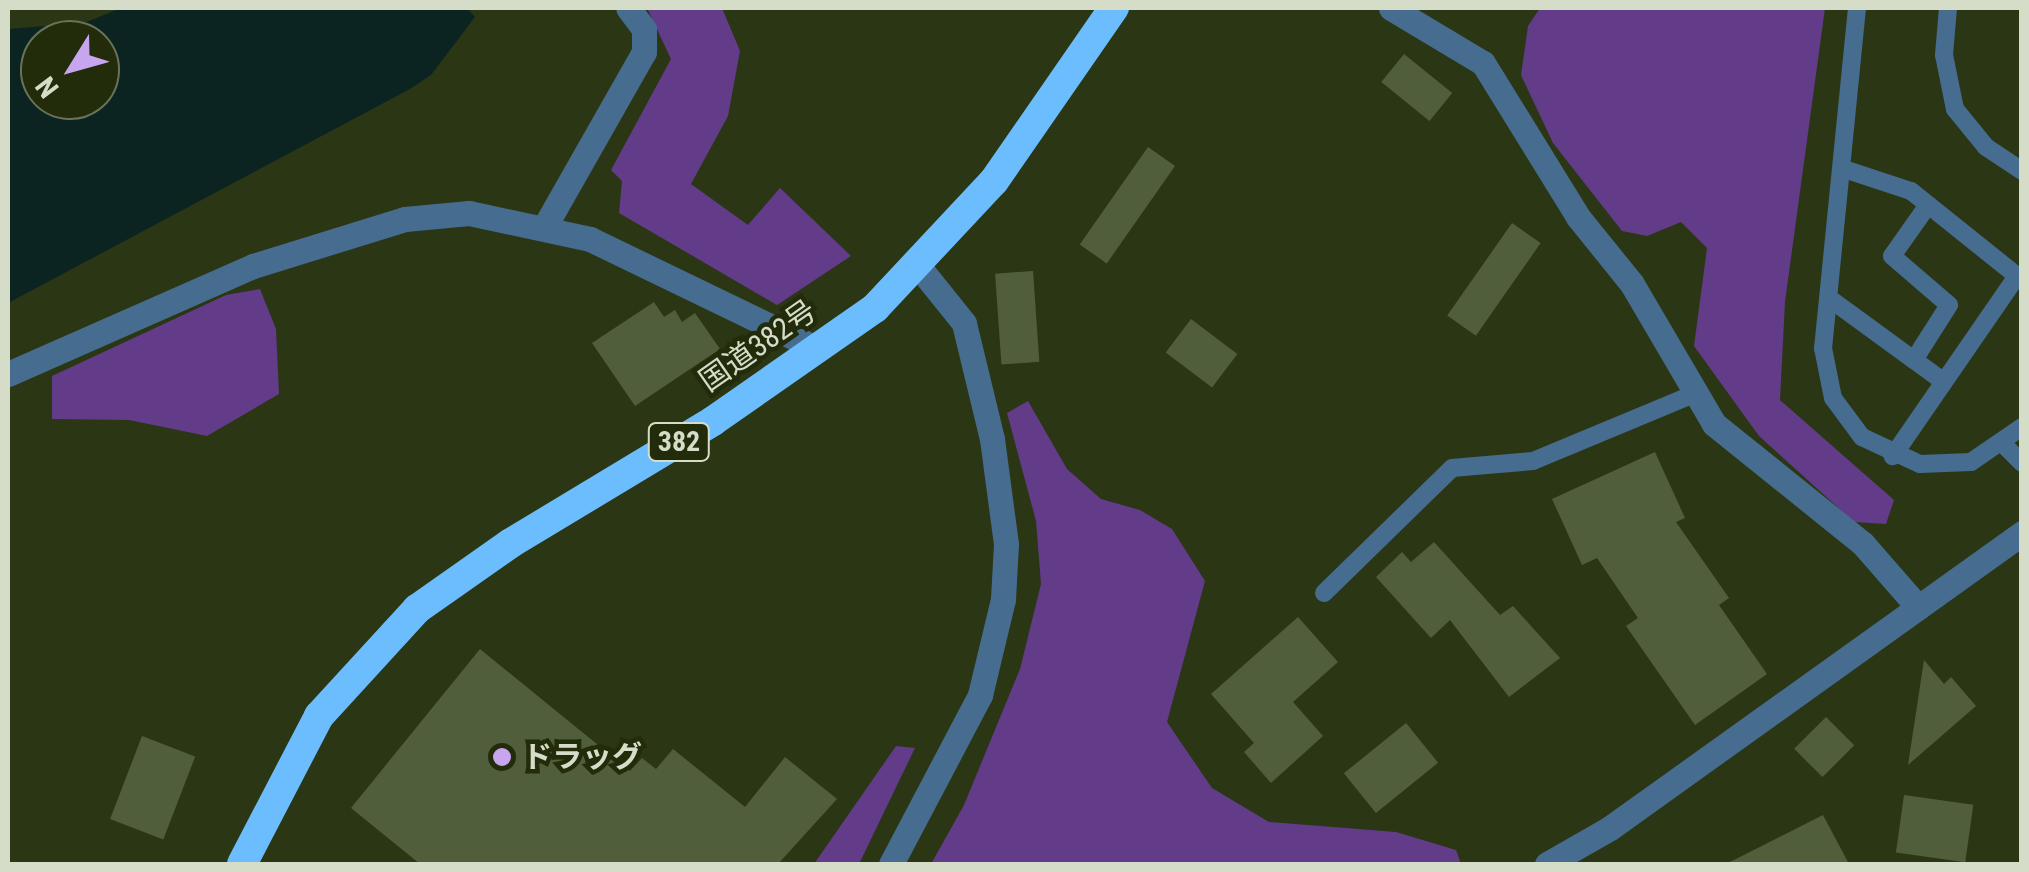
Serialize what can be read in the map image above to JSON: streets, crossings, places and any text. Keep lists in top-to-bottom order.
{
  "streets": {
    "highway": ["国道382号", "382"]
  },
  "places": ["ドラッグ"],
  "north": "bottom left"
}
